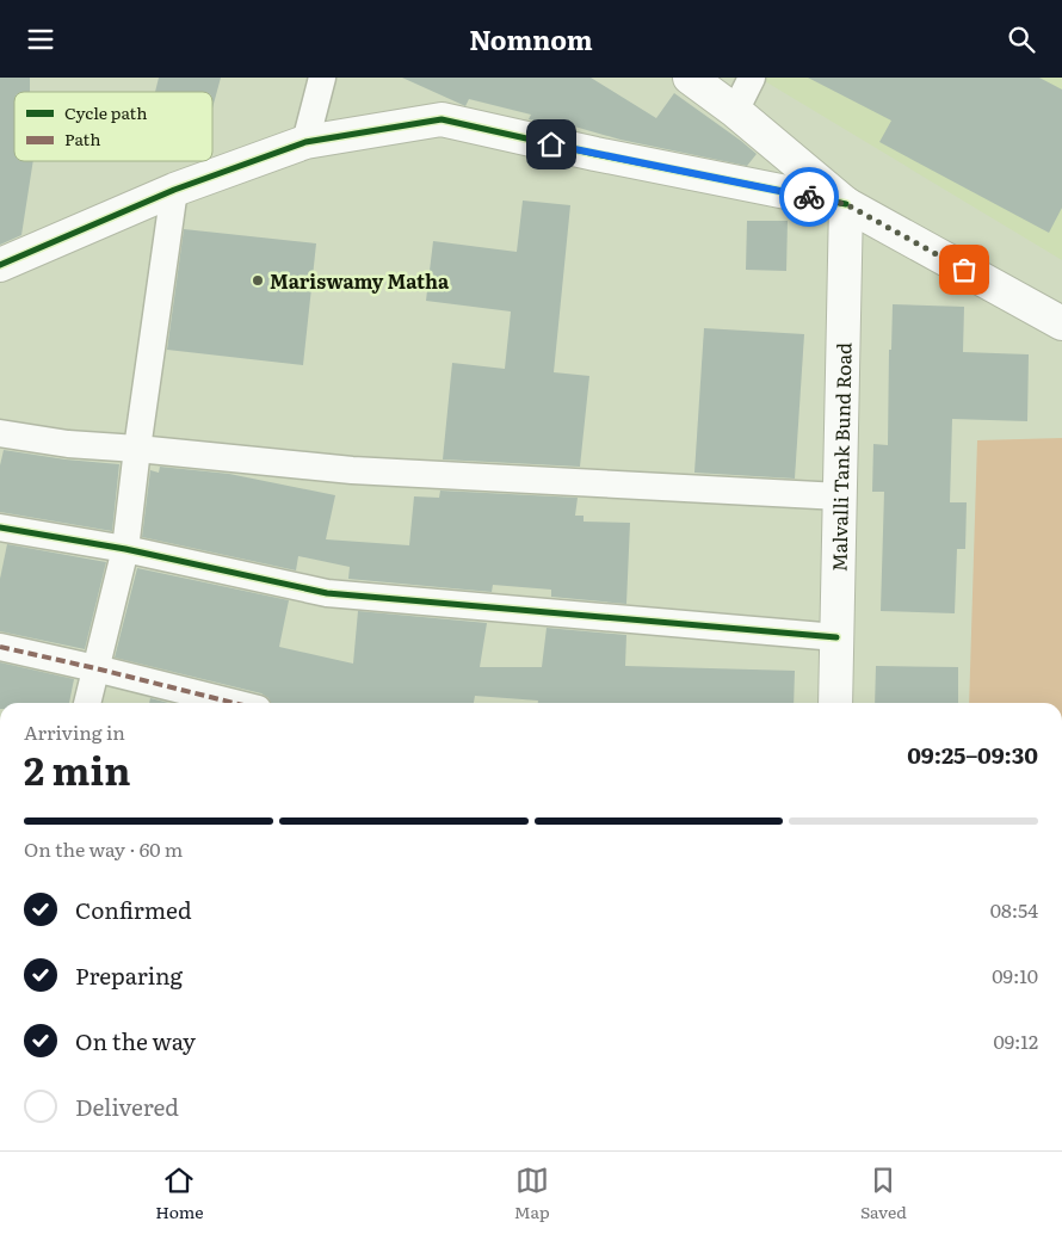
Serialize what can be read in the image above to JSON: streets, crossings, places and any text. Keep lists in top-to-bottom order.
{
  "streets": {
    "street": ["Malvalli Tank Bund Road"]
  },
  "places": ["Mariswamy Matha"],
  "legend": ["Cycle path", "Path"],
  "page": {
    "header": "Nomnom",
    "heading": ["2 min", "Arriving in", "09:25–09:30"],
    "bar": "On the way · 60 m",
    "list": [
      ["Confirmed", "08:54"],
      ["Preparing", "09:10"],
      ["On the way", "09:12"],
      "Delivered"
    ],
    "tabs": ["Home", "Map", "Saved"]
  }
}
